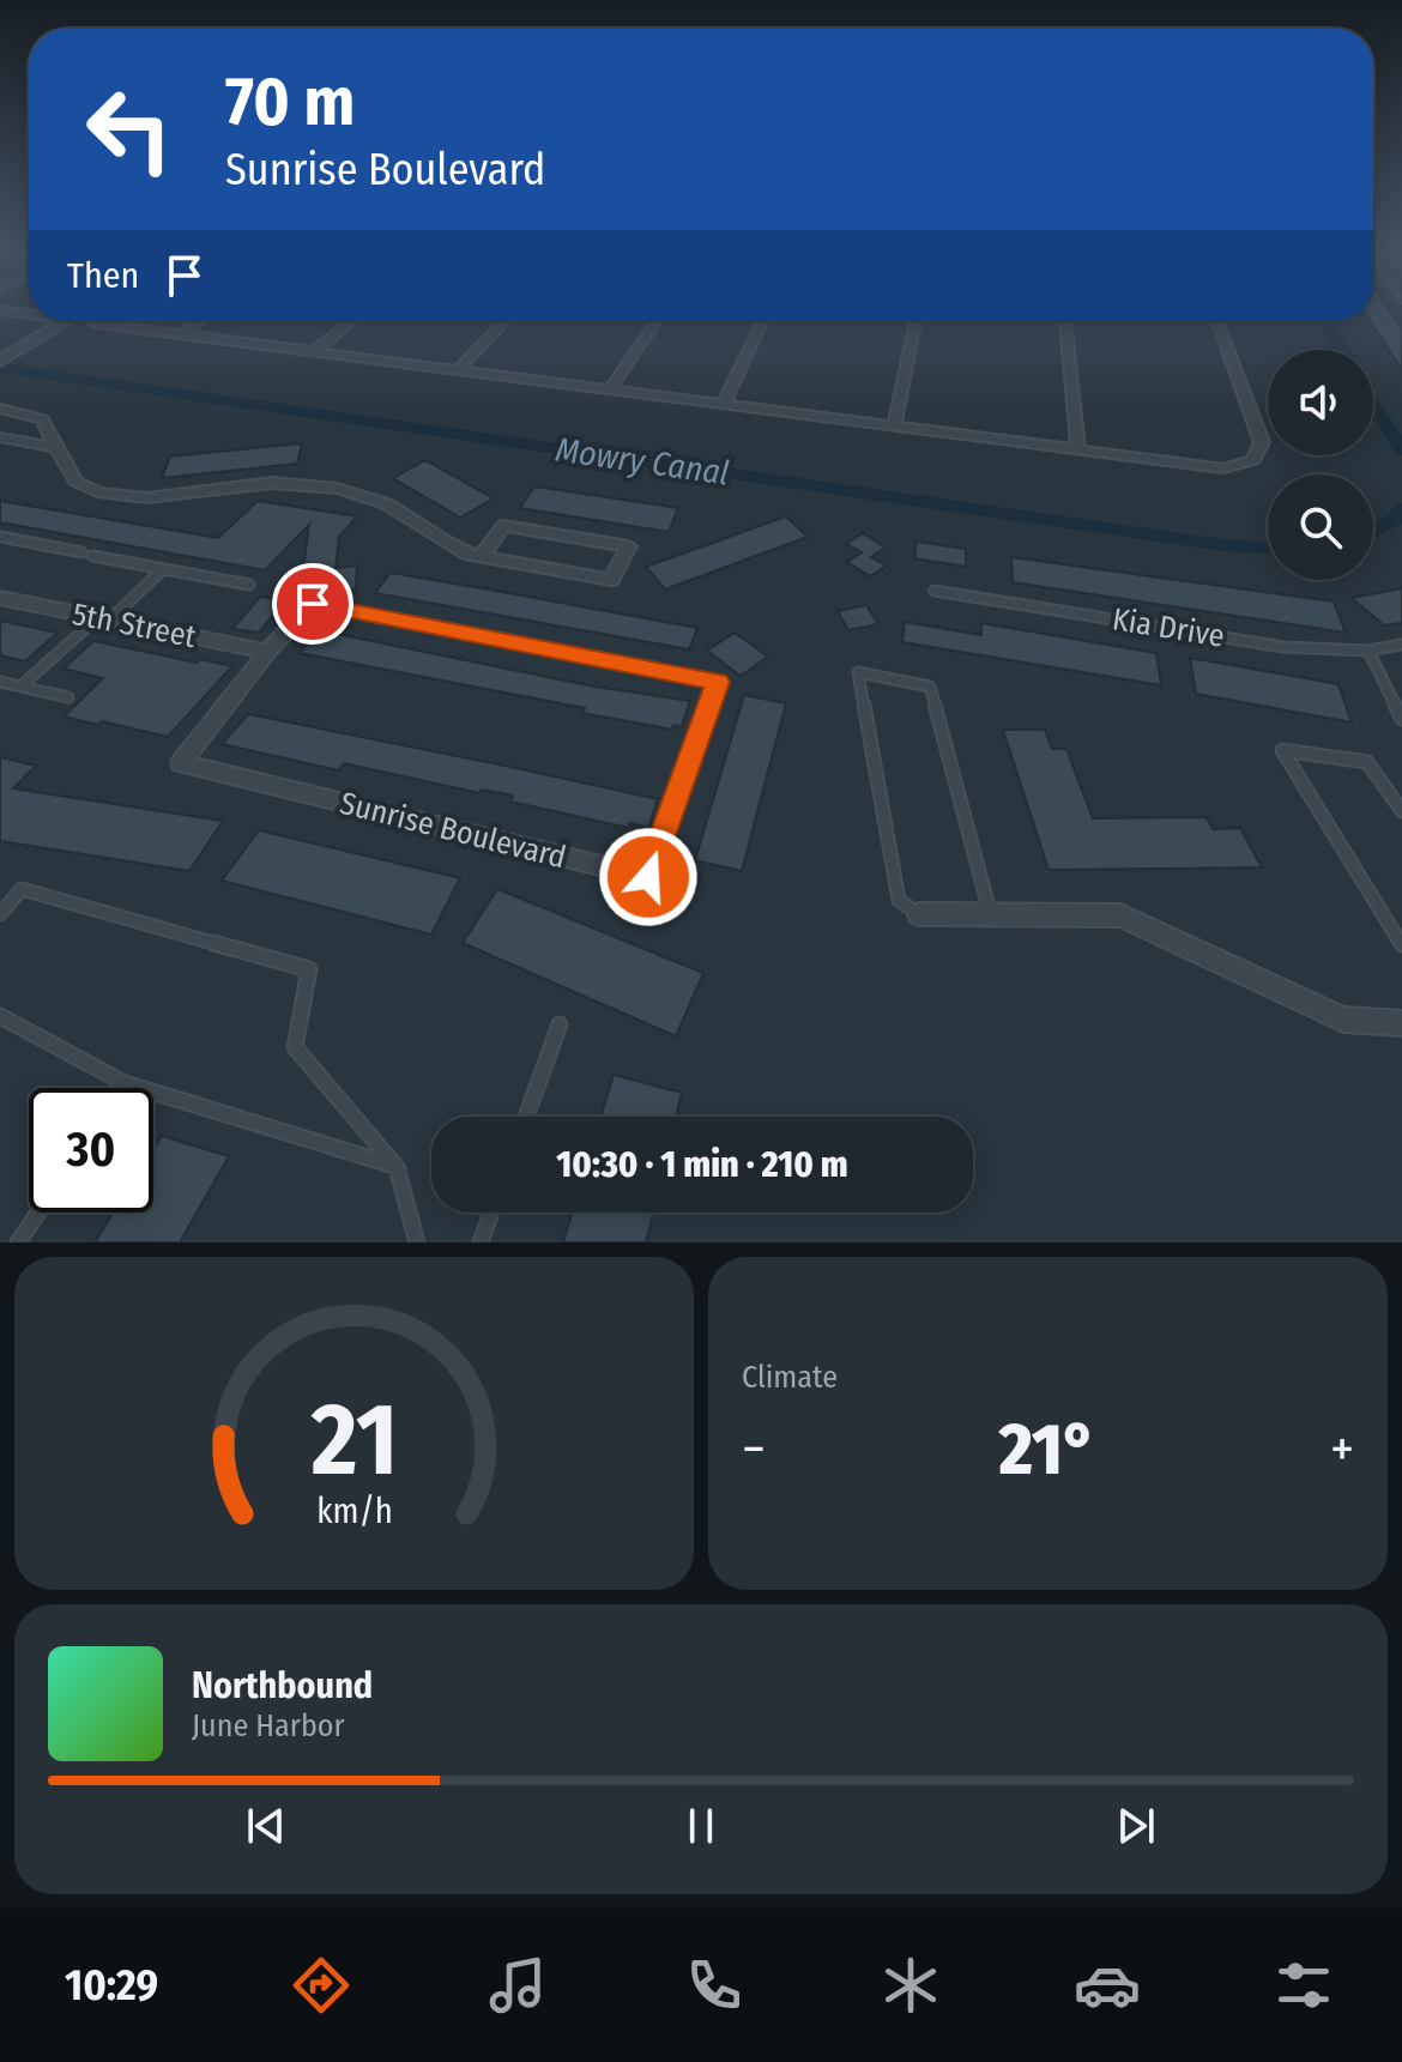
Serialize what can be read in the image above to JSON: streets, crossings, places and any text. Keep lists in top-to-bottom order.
{
  "streets": {
    "street": ["5th Street", "Sunrise Boulevard"],
    "lane": ["Kia Drive"]
  },
  "crossings": [
    ["5th Street", "Sunrise Boulevard"]
  ],
  "water": ["Mowry Canal"],
  "page": {
    "turn": ["70 m", "Sunrise Boulevard"],
    "then": "Then",
    "limit": "30",
    "trip": "10:30 · 1 min · 210 m",
    "tile": "Climate",
    "heat": ["−", "21°", "+"],
    "song": ["Northbound", "June Harbor"],
    "tabs": "10:29",
    "gauge": ["21", "km/h"]
  }
}
